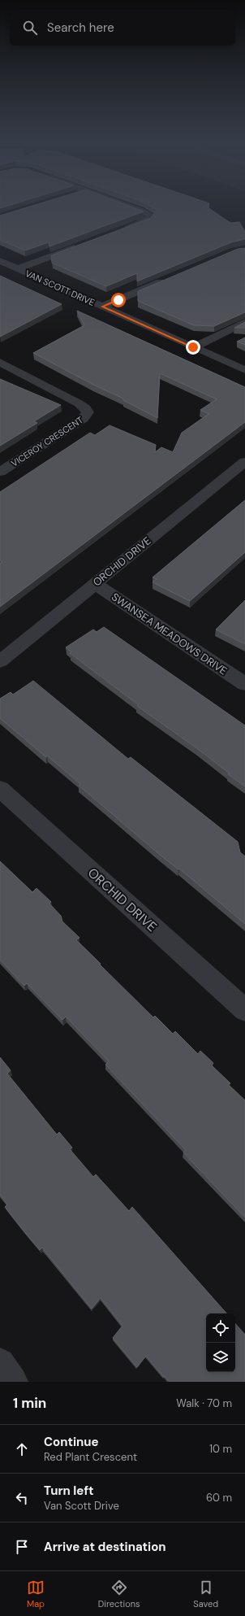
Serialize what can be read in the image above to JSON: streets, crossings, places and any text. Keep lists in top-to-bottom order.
{
  "streets": {
    "street": [
      "VAN SCOTT DRIVE",
      "VICEROY CRESCENT",
      "ORCHID DRIVE",
      "SWANSEA MEADOWS DRIVE"
    ]
  },
  "crossings": [
    ["ORCHID DRIVE", "SWANSEA MEADOWS DRIVE"]
  ],
  "page": {
    "search": "Search here",
    "heading": ["1 min", "Walk · 70 m"],
    "list": [
      ["Continue", "Red Plant Crescent", "10 m"],
      ["Turn left", "Van Scott Drive", "60 m"],
      "Arrive at destination"
    ],
    "nav": ["Map", "Directions", "Saved"]
  }
}
